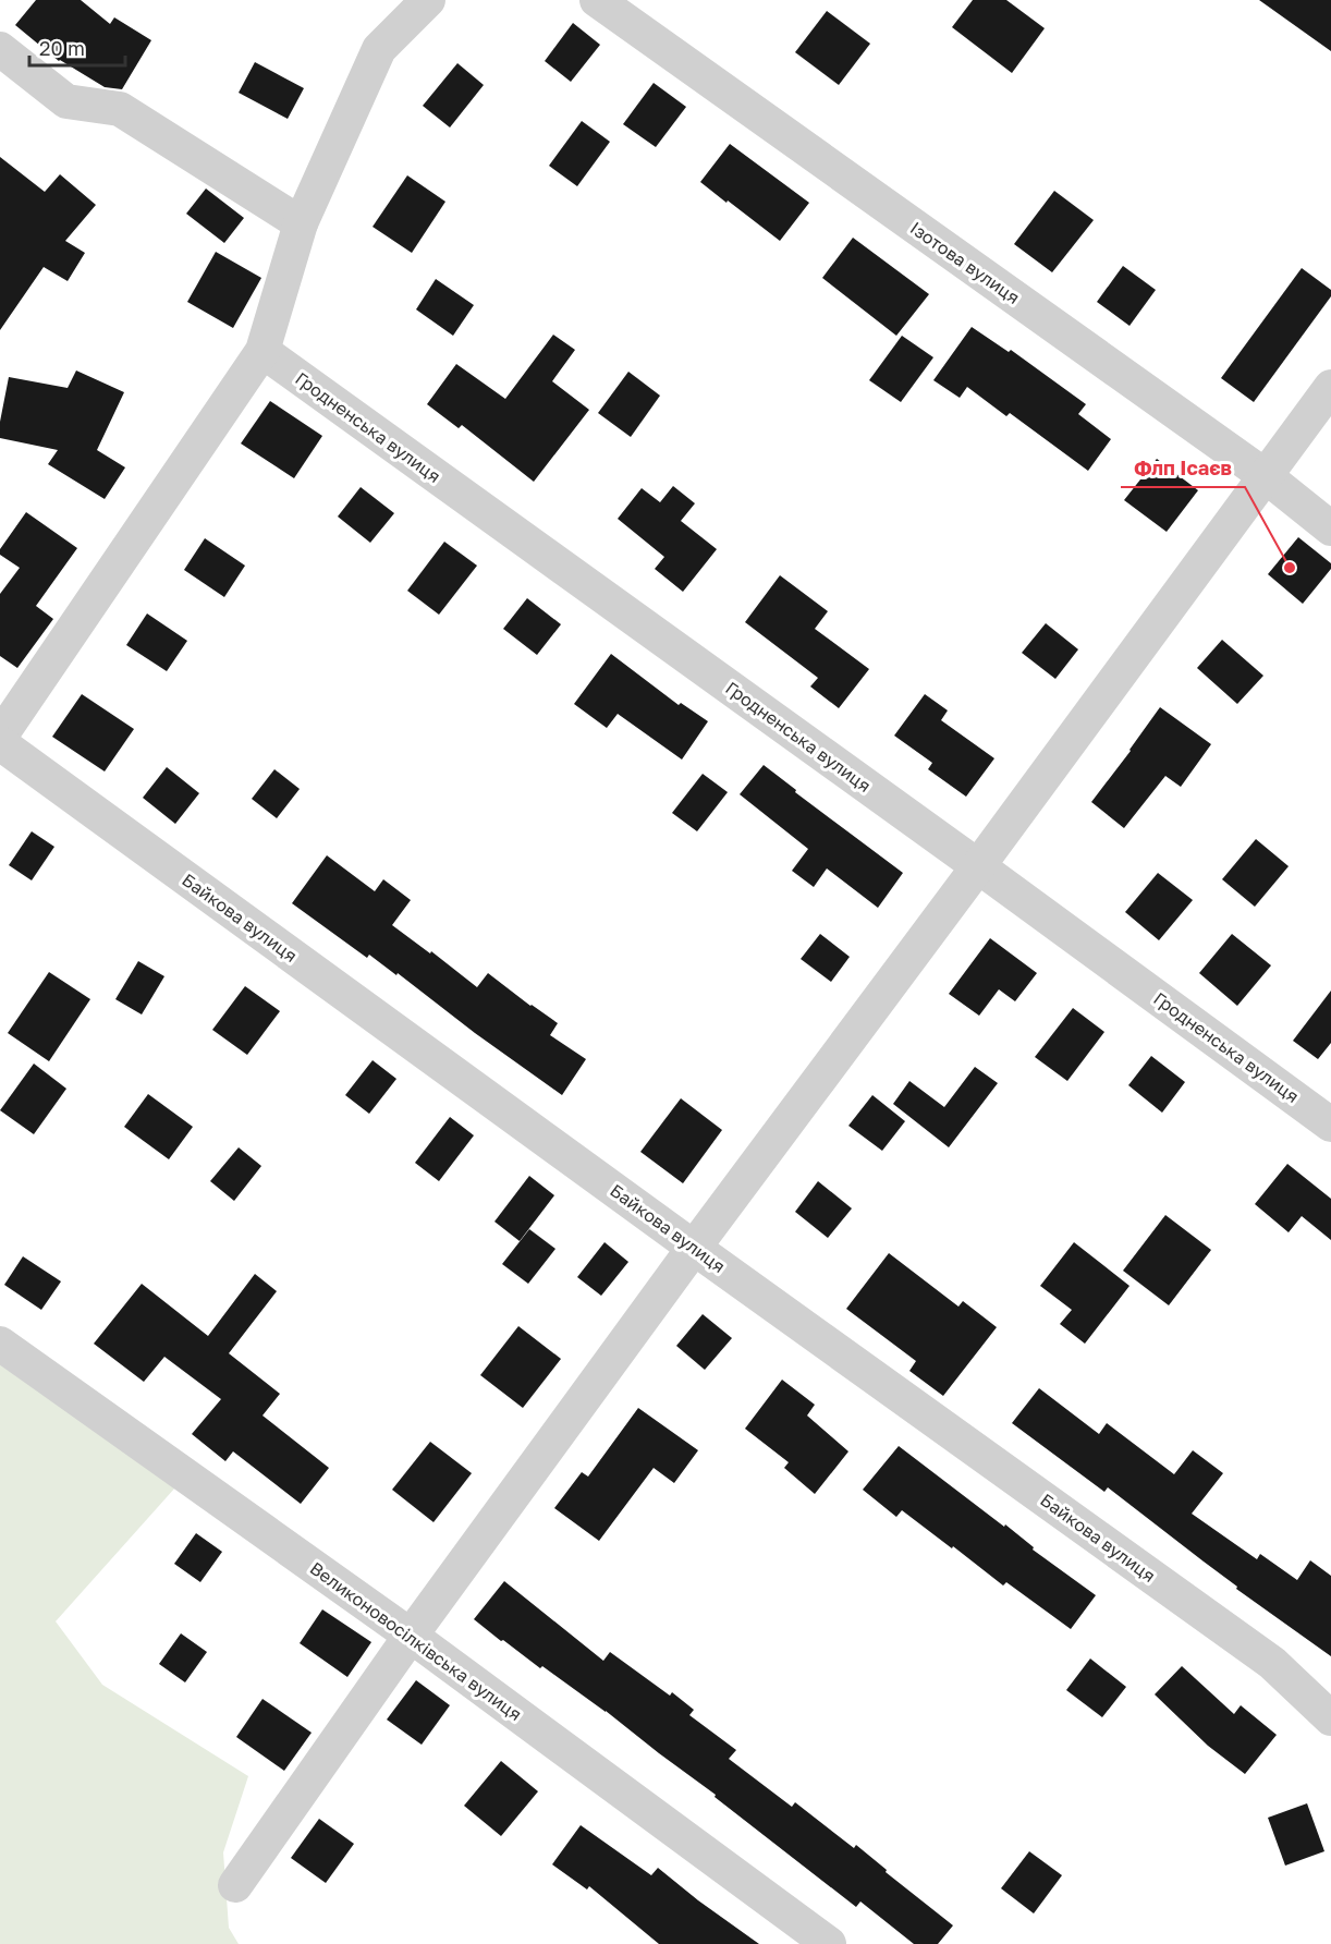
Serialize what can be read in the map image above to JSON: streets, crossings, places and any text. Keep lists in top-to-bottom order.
{
  "streets": {
    "street": [
      "Ізотова вулиця",
      "Гродненська вулиця",
      "Байкова вулиця",
      "Великоновосілківська вулиця"
    ]
  },
  "places": ["Флп Ісаєв"],
  "scale_bar": "20 m"
}
